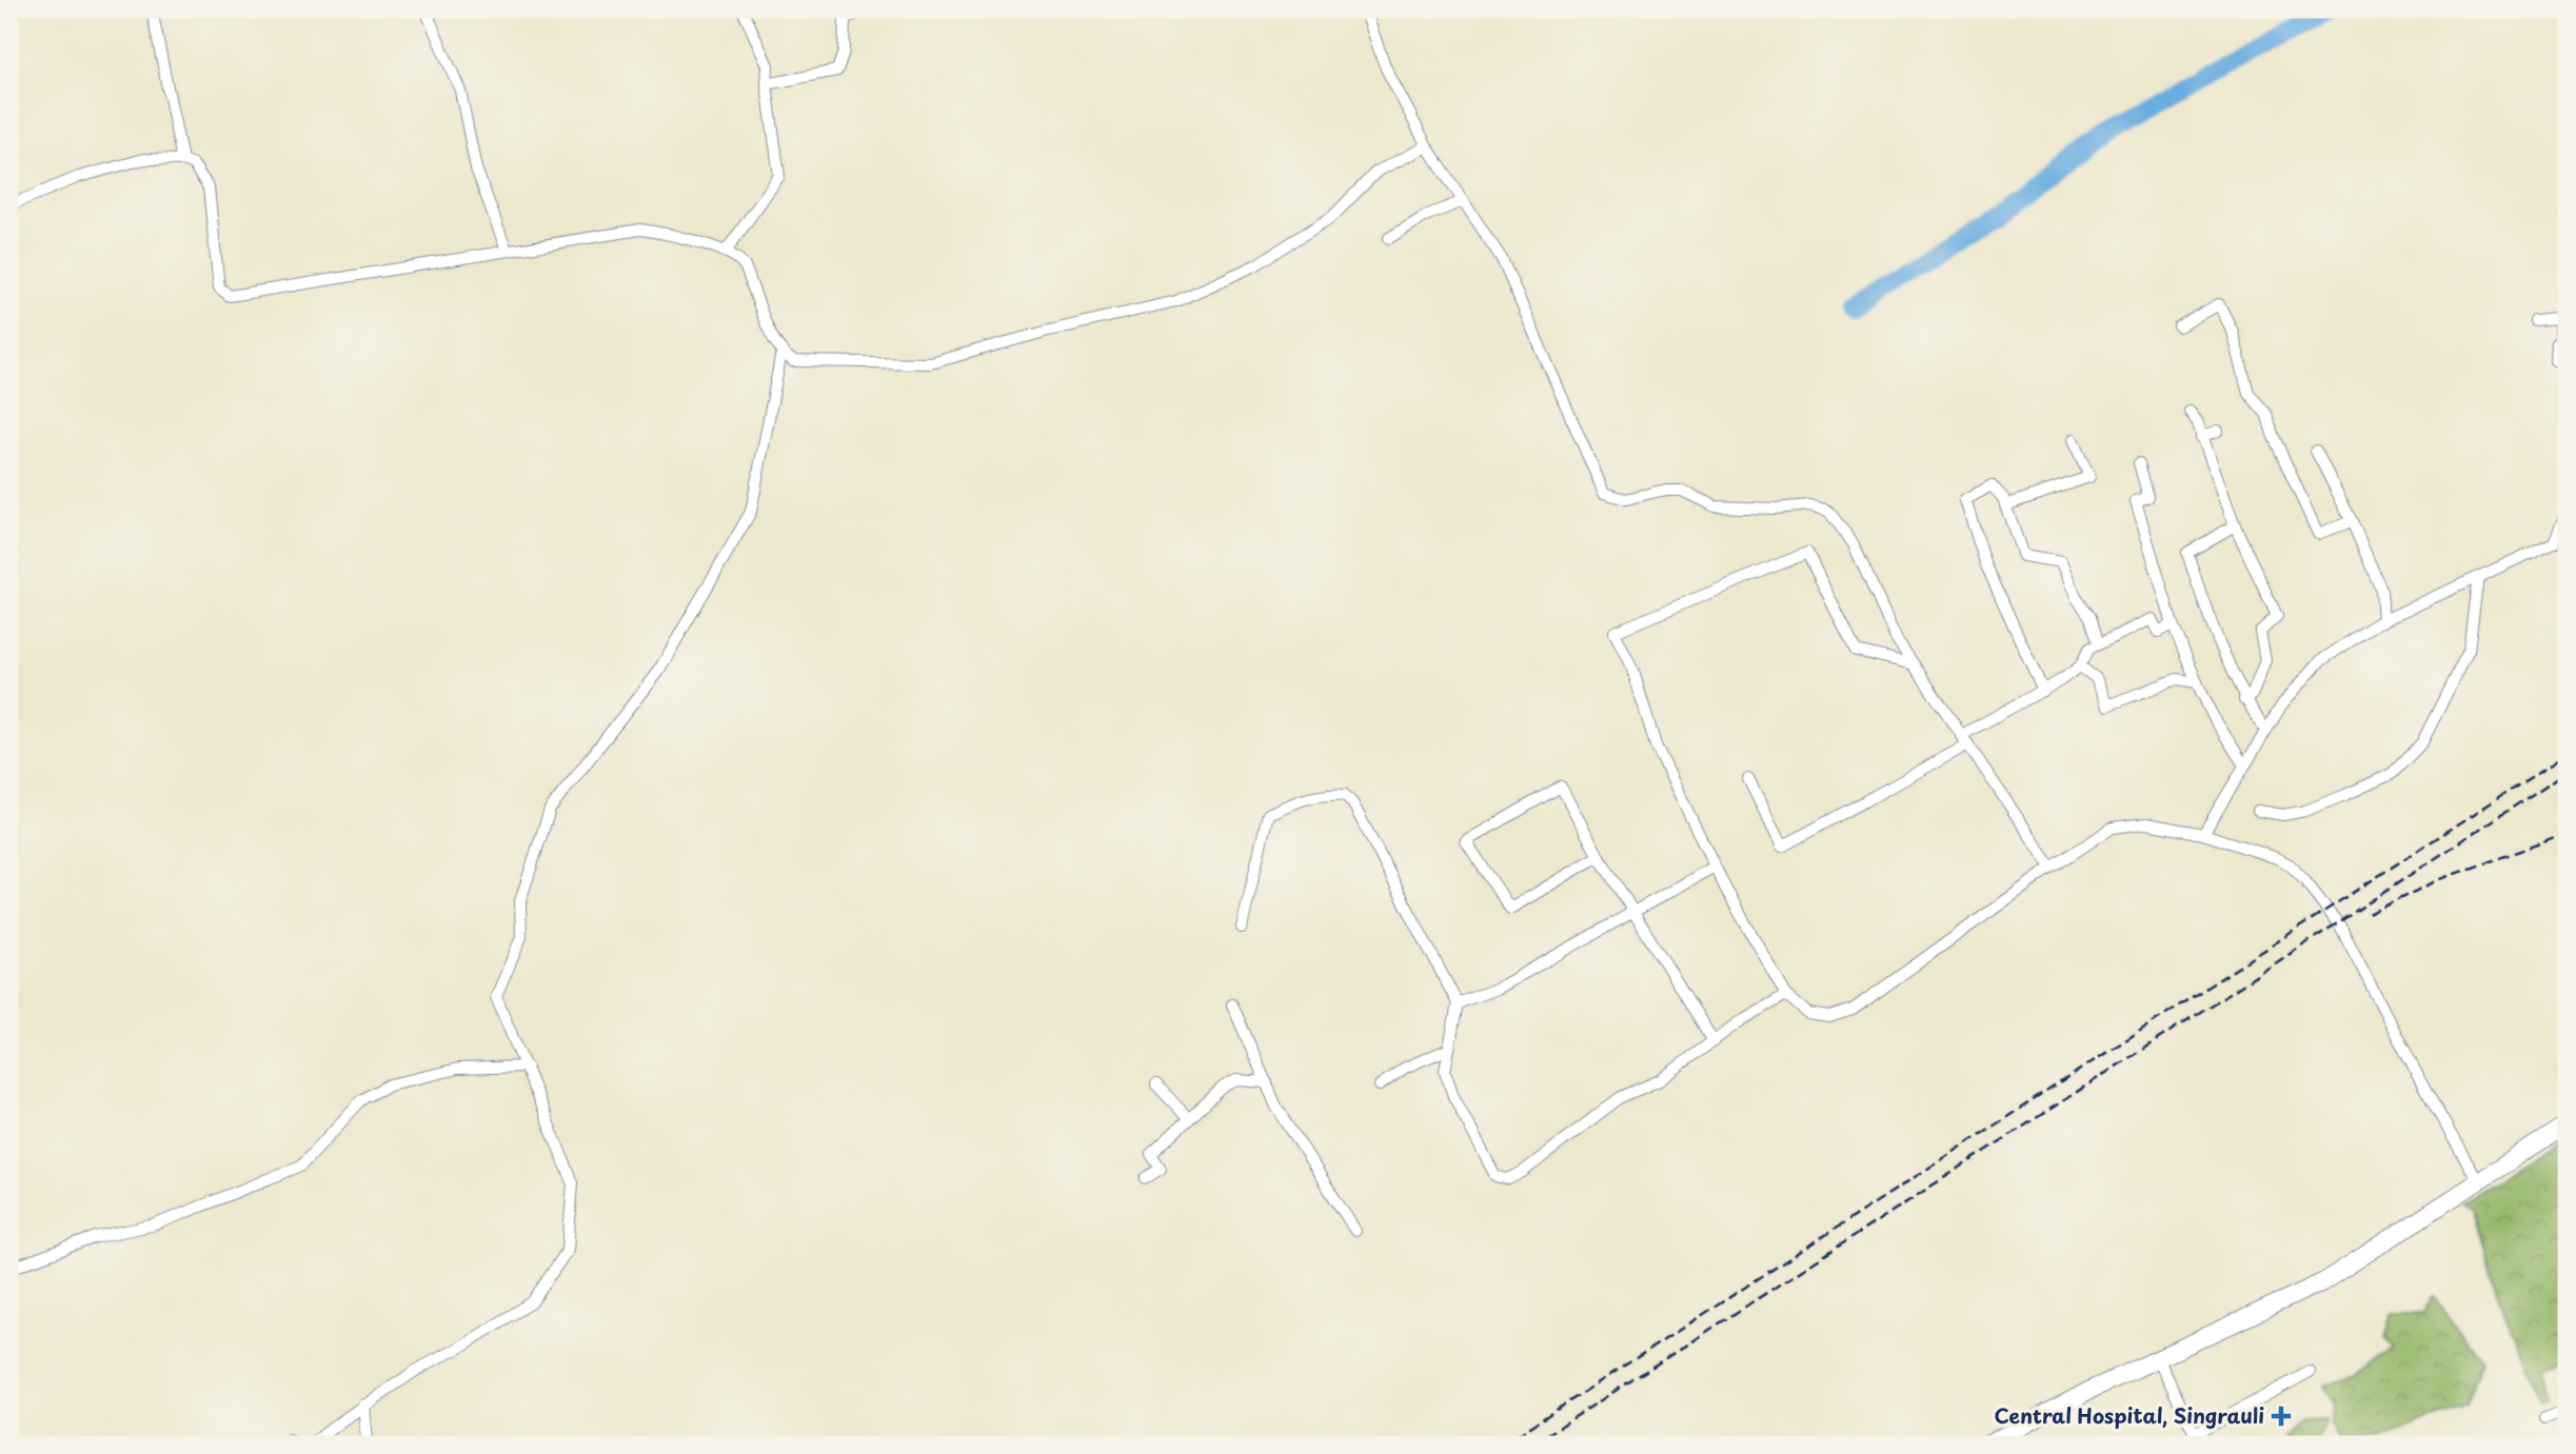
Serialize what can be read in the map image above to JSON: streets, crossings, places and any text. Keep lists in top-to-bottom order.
{
  "places": {
    "health": ["Central Hospital, Singrauli"]
  }
}
